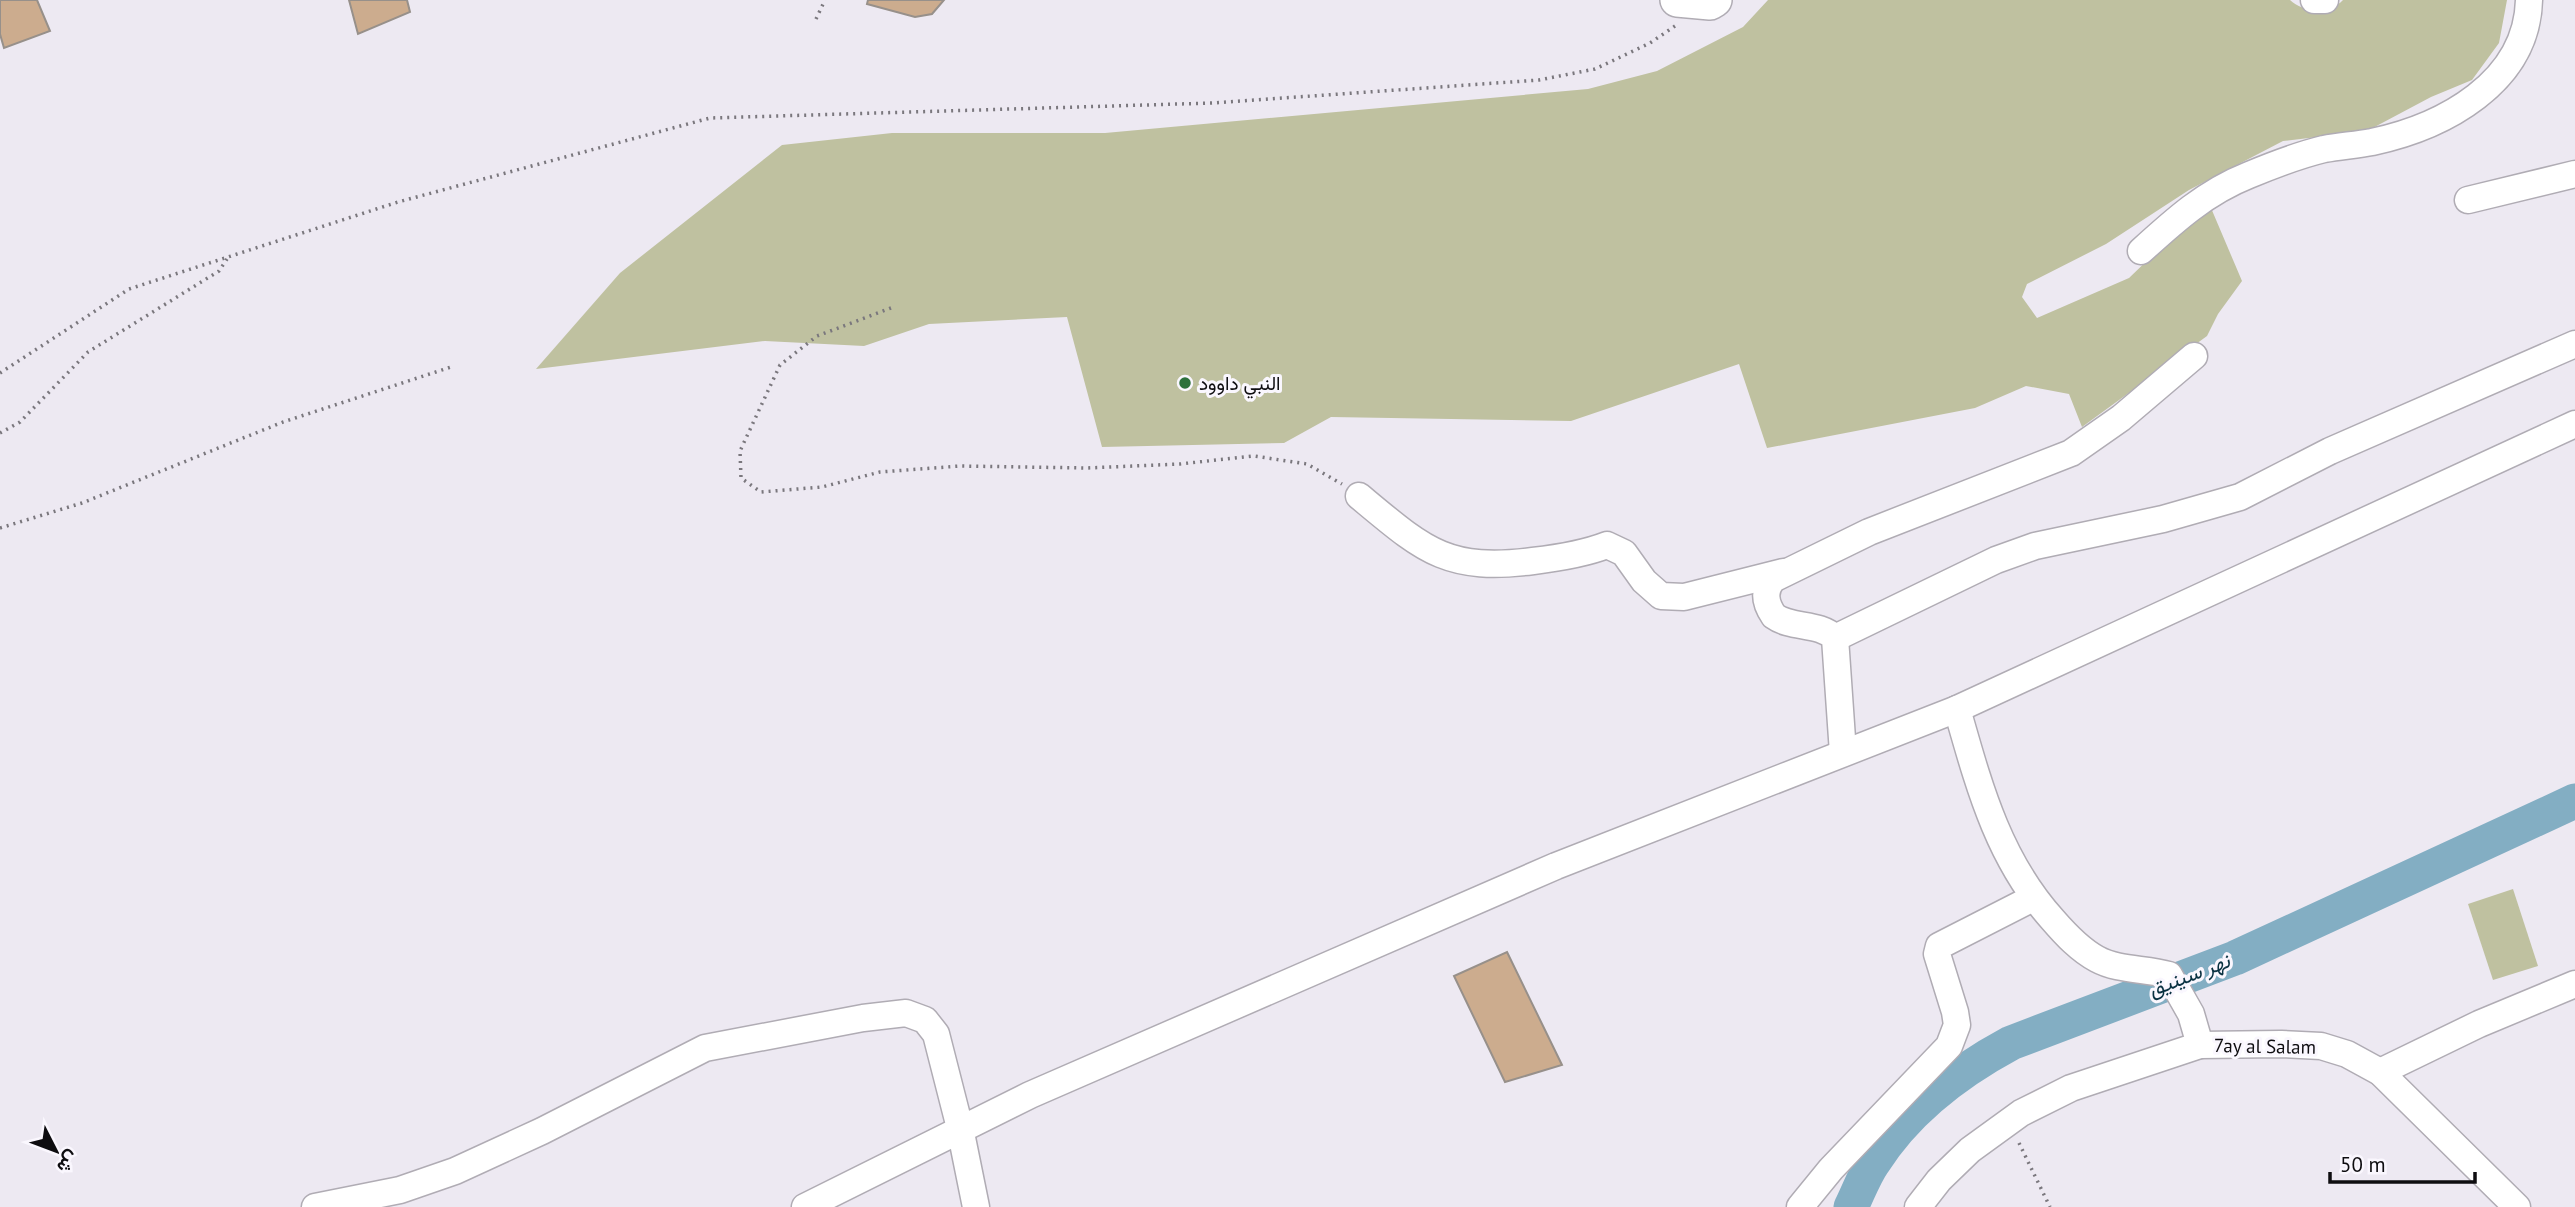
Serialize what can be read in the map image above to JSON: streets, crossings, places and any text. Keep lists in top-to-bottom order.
{
  "streets": {
    "street": ["7ay al Salam"]
  },
  "water": ["نهر سينيق"],
  "places": ["النبي داوود"],
  "scale_bar": "50 m",
  "north": "bottom right"
}
